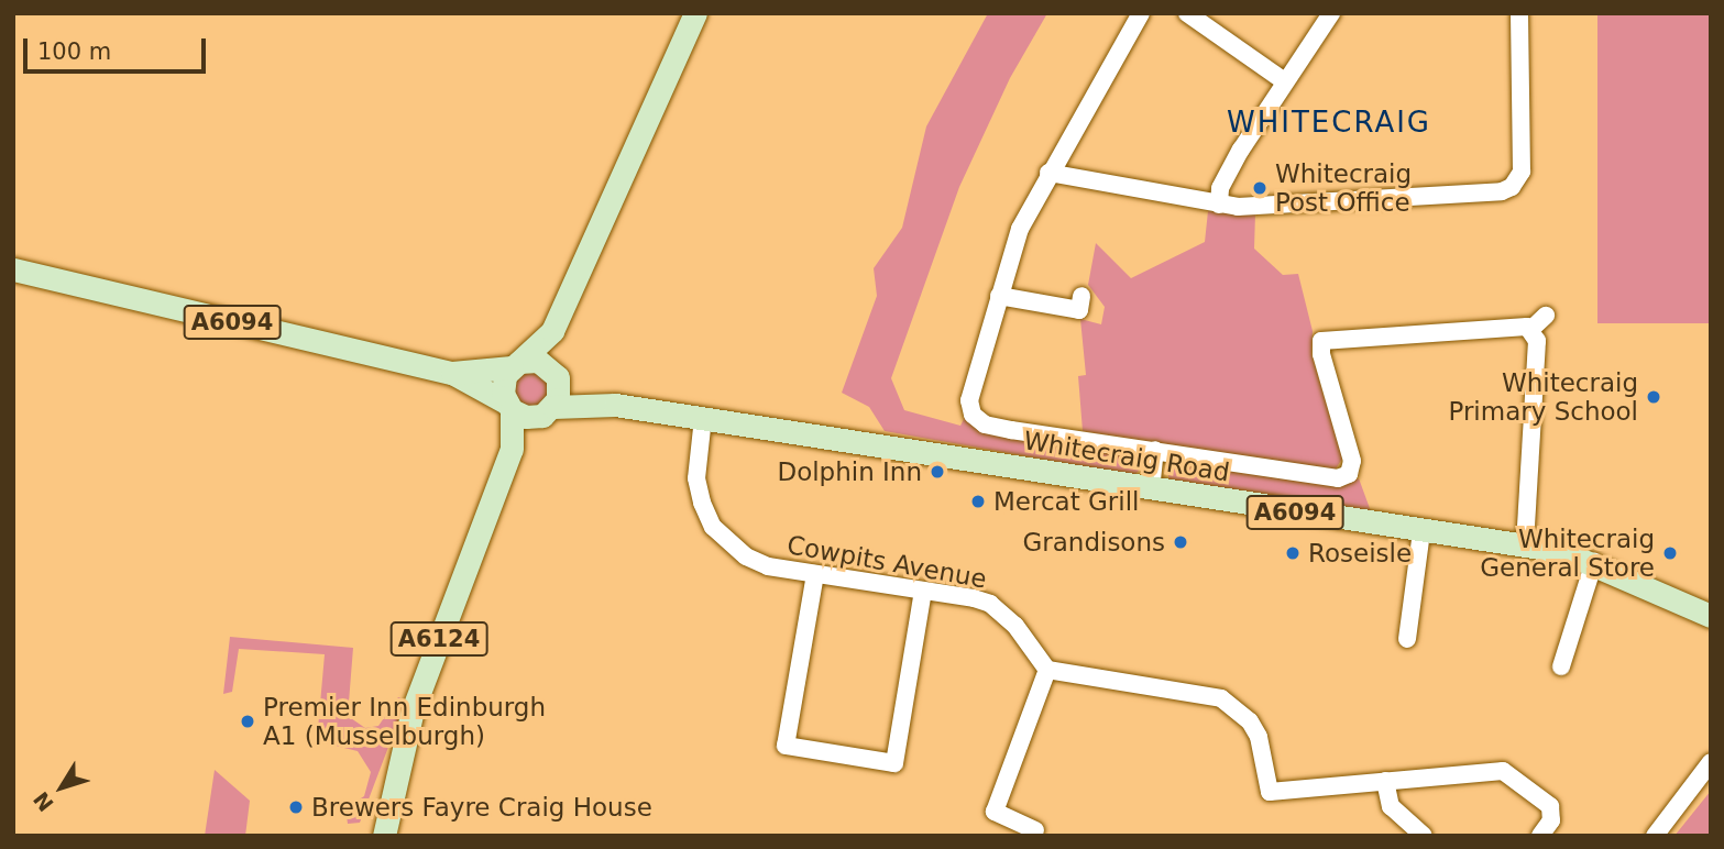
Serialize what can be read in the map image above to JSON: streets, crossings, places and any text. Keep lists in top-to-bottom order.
{
  "streets": {
    "main road": ["A6094", "Whitecraig Road", "A6124"],
    "street": ["Cowpits Avenue"]
  },
  "crossings": [
    ["A6094", "Whitecraig Road"],
    ["A6094", "Cowpits Avenue"],
    ["A6094", "A6124"],
    ["Whitecraig Road", "Cowpits Avenue"]
  ],
  "districts": ["WHITECRAIG"],
  "places": [
    "Whitecraig Post Office",
    "Whitecraig Primary School",
    "Dolphin Inn",
    "Mercat Grill",
    "Grandisons",
    "Roseisle",
    "Whitecraig General Store",
    "Premier Inn Edinburgh A1 (Musselburgh)",
    "Brewers Fayre Craig House"
  ],
  "scale_bar": "100 m",
  "north": "bottom left"
}
